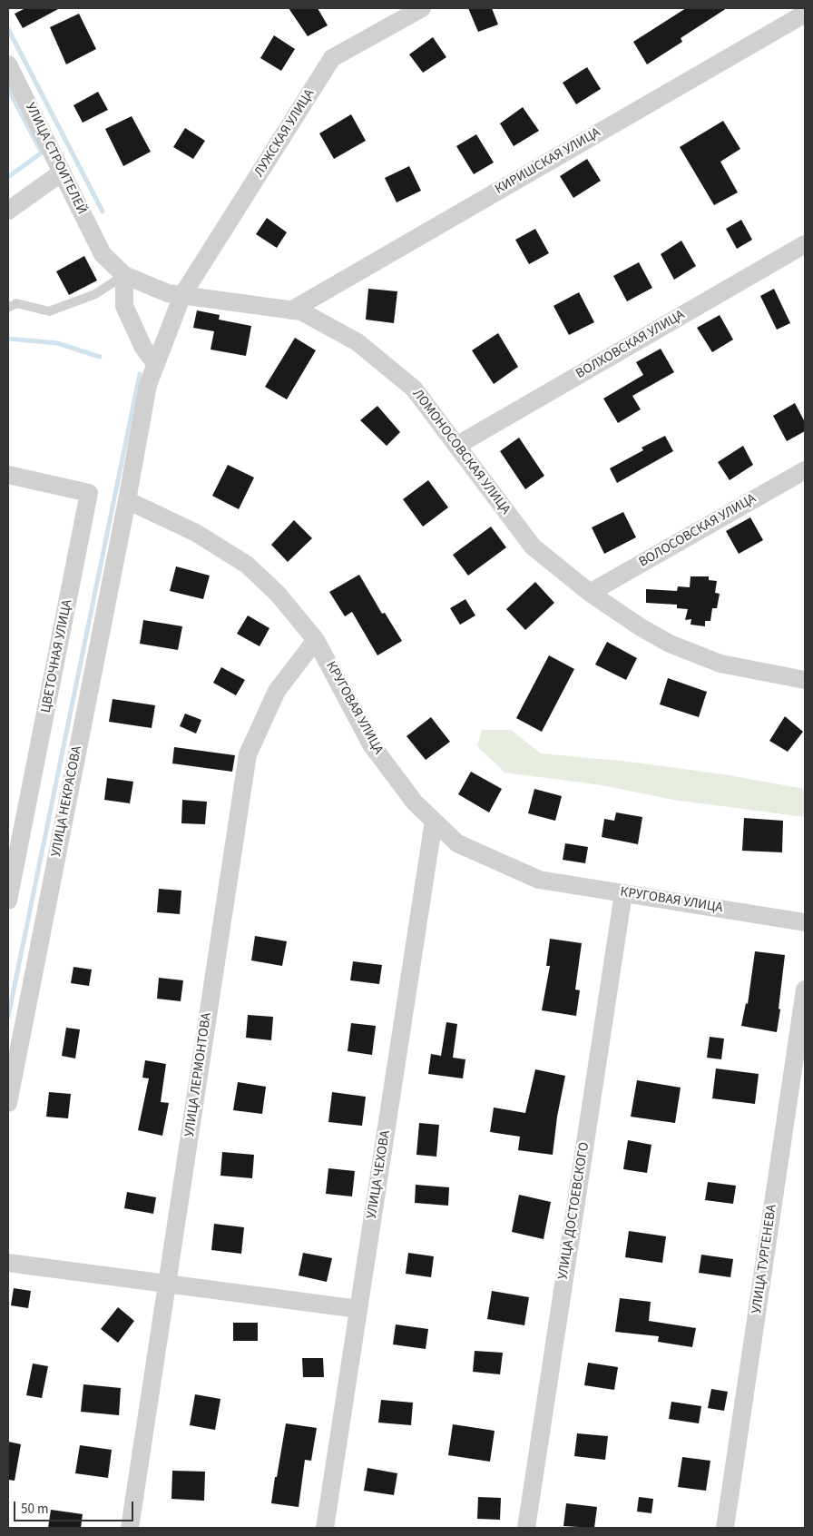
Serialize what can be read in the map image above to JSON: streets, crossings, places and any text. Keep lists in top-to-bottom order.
{
  "streets": {
    "street": [
      "ЛУЖСКАЯ УЛИЦА",
      "УЛИЦА СТРОИТЕЛЕЙ",
      "КИРИШСКАЯ УЛИЦА",
      "ВОЛХОВСКАЯ УЛИЦА",
      "ЛОМОНОСОВСКАЯ УЛИЦА",
      "ВОЛОСОВСКАЯ УЛИЦА",
      "ЦВЕТОЧНАЯ УЛИЦА",
      "КРУГОВАЯ УЛИЦА",
      "УЛИЦА НЕКРАСОВА",
      "УЛИЦА ЛЕРМОНТОВА",
      "УЛИЦА ЧЕХОВА",
      "УЛИЦА ДОСТОЕВСКОГО",
      "УЛИЦА ТУРГЕНЕВА"
    ]
  },
  "crossings": [
    ["ЛУЖСКАЯ УЛИЦА", "ЛОМОНОСОВСКАЯ УЛИЦА"],
    ["УЛИЦА СТРОИТЕЛЕЙ", "ЛОМОНОСОВСКАЯ УЛИЦА"],
    ["КИРИШСКАЯ УЛИЦА", "ЛОМОНОСОВСКАЯ УЛИЦА"],
    ["ВОЛХОВСКАЯ УЛИЦА", "ЛОМОНОСОВСКАЯ УЛИЦА"],
    ["ЛОМОНОСОВСКАЯ УЛИЦА", "ВОЛОСОВСКАЯ УЛИЦА"],
    ["КРУГОВАЯ УЛИЦА", "УЛИЦА НЕКРАСОВА"],
    ["КРУГОВАЯ УЛИЦА", "УЛИЦА ЛЕРМОНТОВА"],
    ["КРУГОВАЯ УЛИЦА", "УЛИЦА ЧЕХОВА"],
    ["КРУГОВАЯ УЛИЦА", "УЛИЦА ДОСТОЕВСКОГО"]
  ],
  "scale_bar": "50 m"
}
